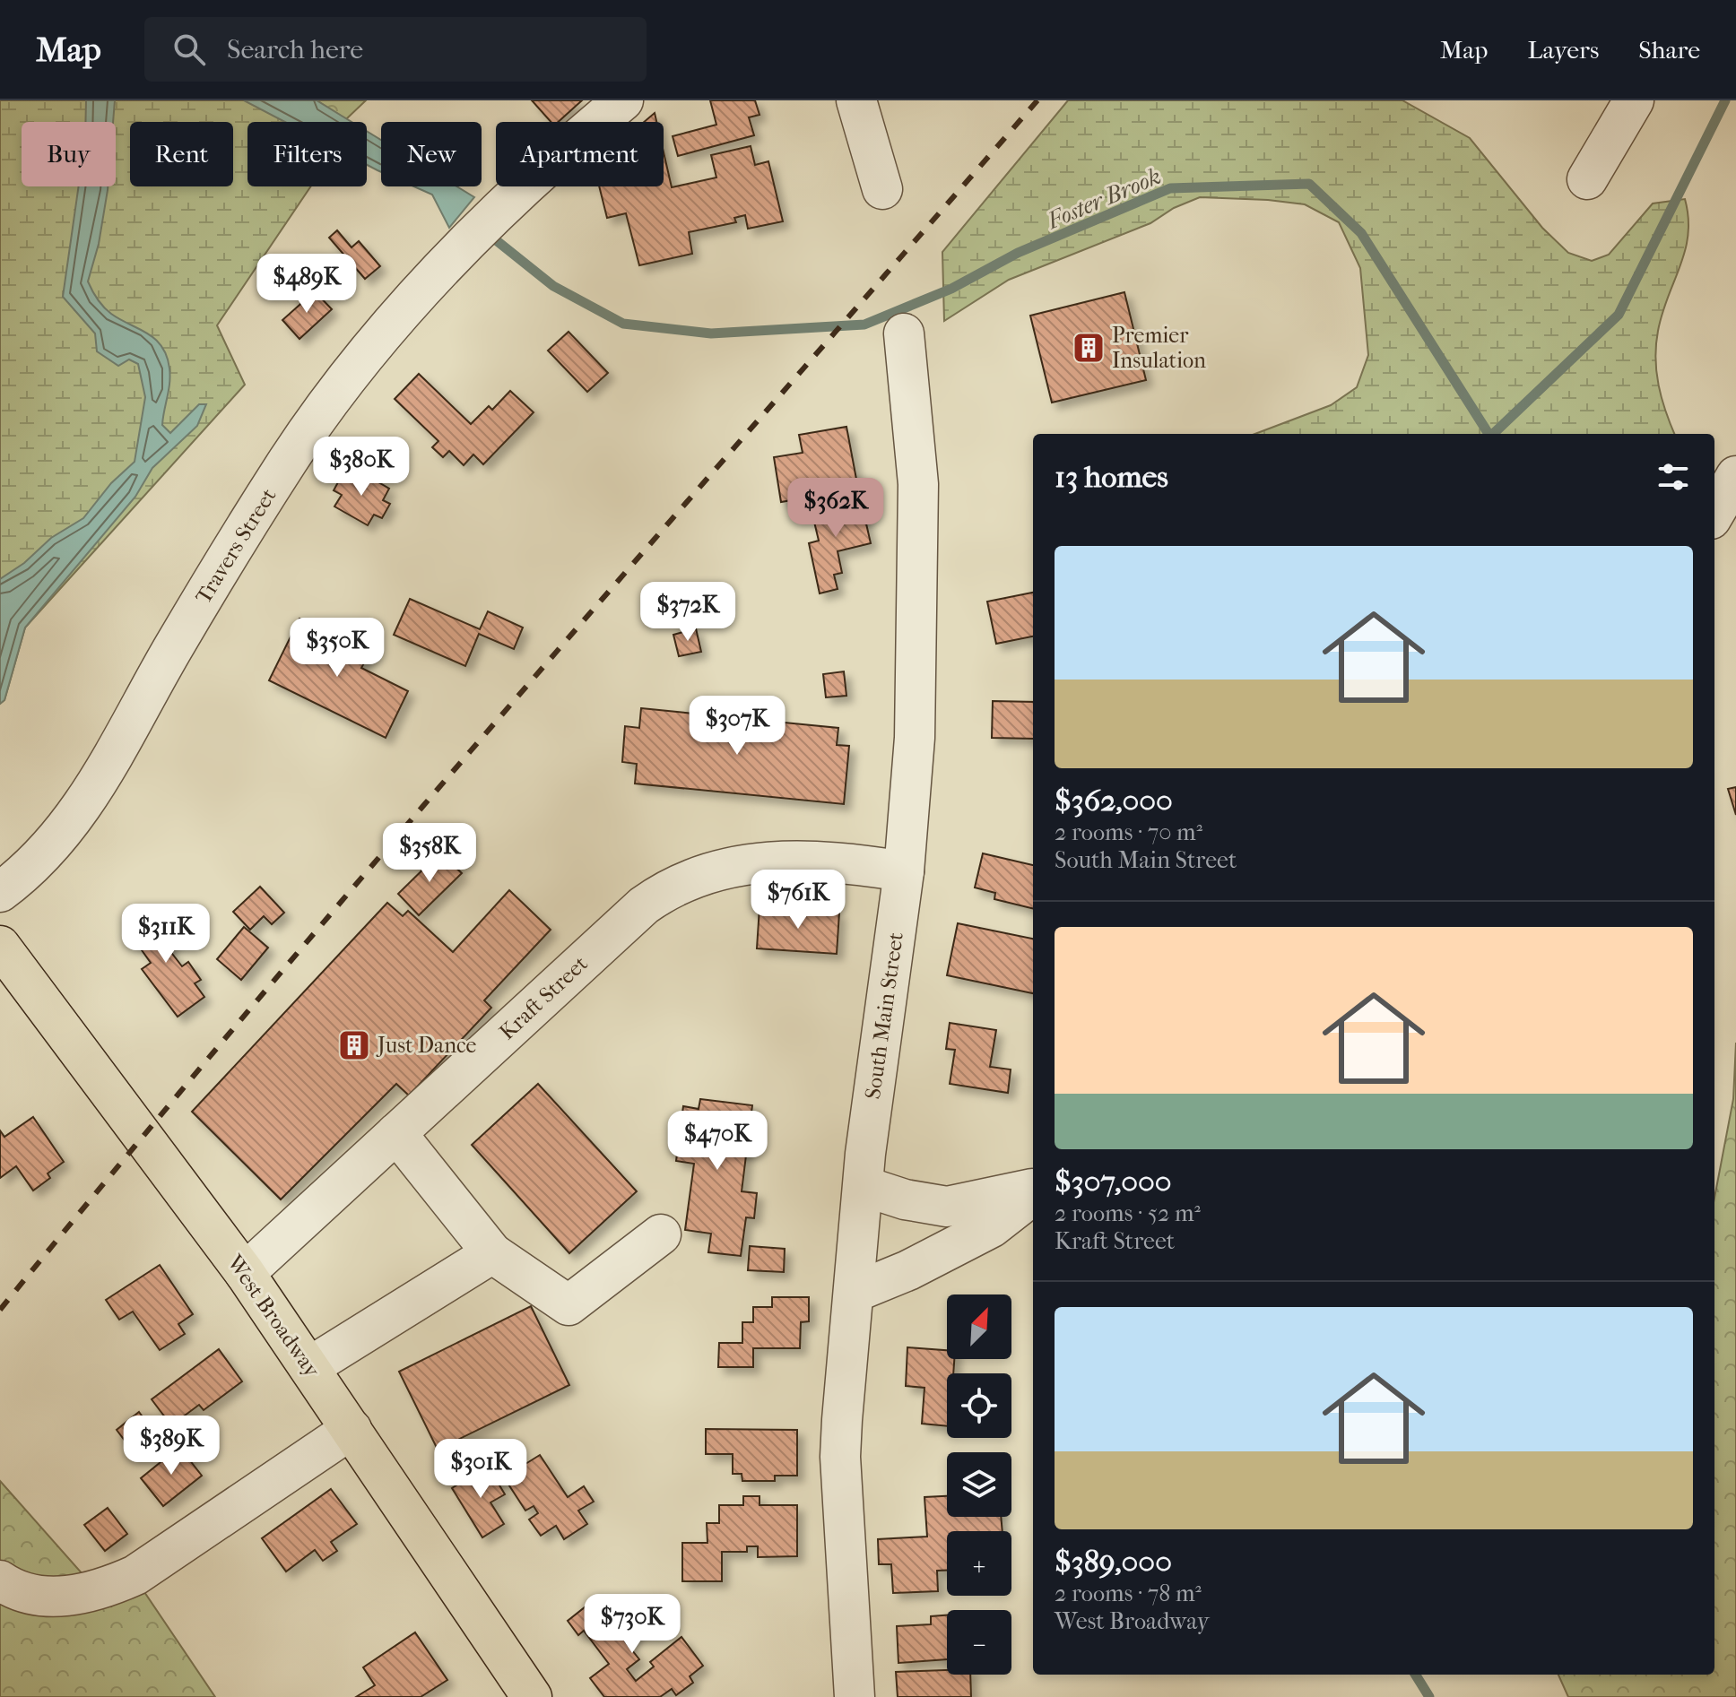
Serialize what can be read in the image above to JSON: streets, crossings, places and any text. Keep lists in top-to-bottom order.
{
  "streets": {
    "main road": ["West Broadway"],
    "street": ["Travers Street", "Kraft Street", "South Main Street"]
  },
  "crossings": [
    ["Kraft Street", "South Main Street"],
    ["Kraft Street", "West Broadway"]
  ],
  "water": ["Foster Brook"],
  "places": {
    "building": ["Premier Insulation", "Just Dance"]
  },
  "north": "top right",
  "page": {
    "header": "Map",
    "search": "Search here",
    "nav": ["Map", "Layers", "Share"],
    "chip": [
      "Buy",
      "Rent",
      "Filters",
      "New",
      "Apartment"
    ],
    "price": [
      "$489K",
      "$380K",
      "$362K",
      "$372K",
      "$350K",
      "$307K",
      "$358K",
      "$761K",
      "$311K",
      "$470K",
      "$389K",
      "$301K",
      "$730K"
    ],
    "heading": "13 homes",
    "list": [
      {
        "name": "$362,000",
        "note": "2 rooms · 70 m² · South Main Street"
      },
      {
        "name": "$307,000",
        "note": "2 rooms · 52 m² · Kraft Street"
      },
      {
        "name": "$389,000",
        "note": "2 rooms · 78 m² · West Broadway"
      }
    ],
    "map_buttons": ["+", "−"]
  }
}
